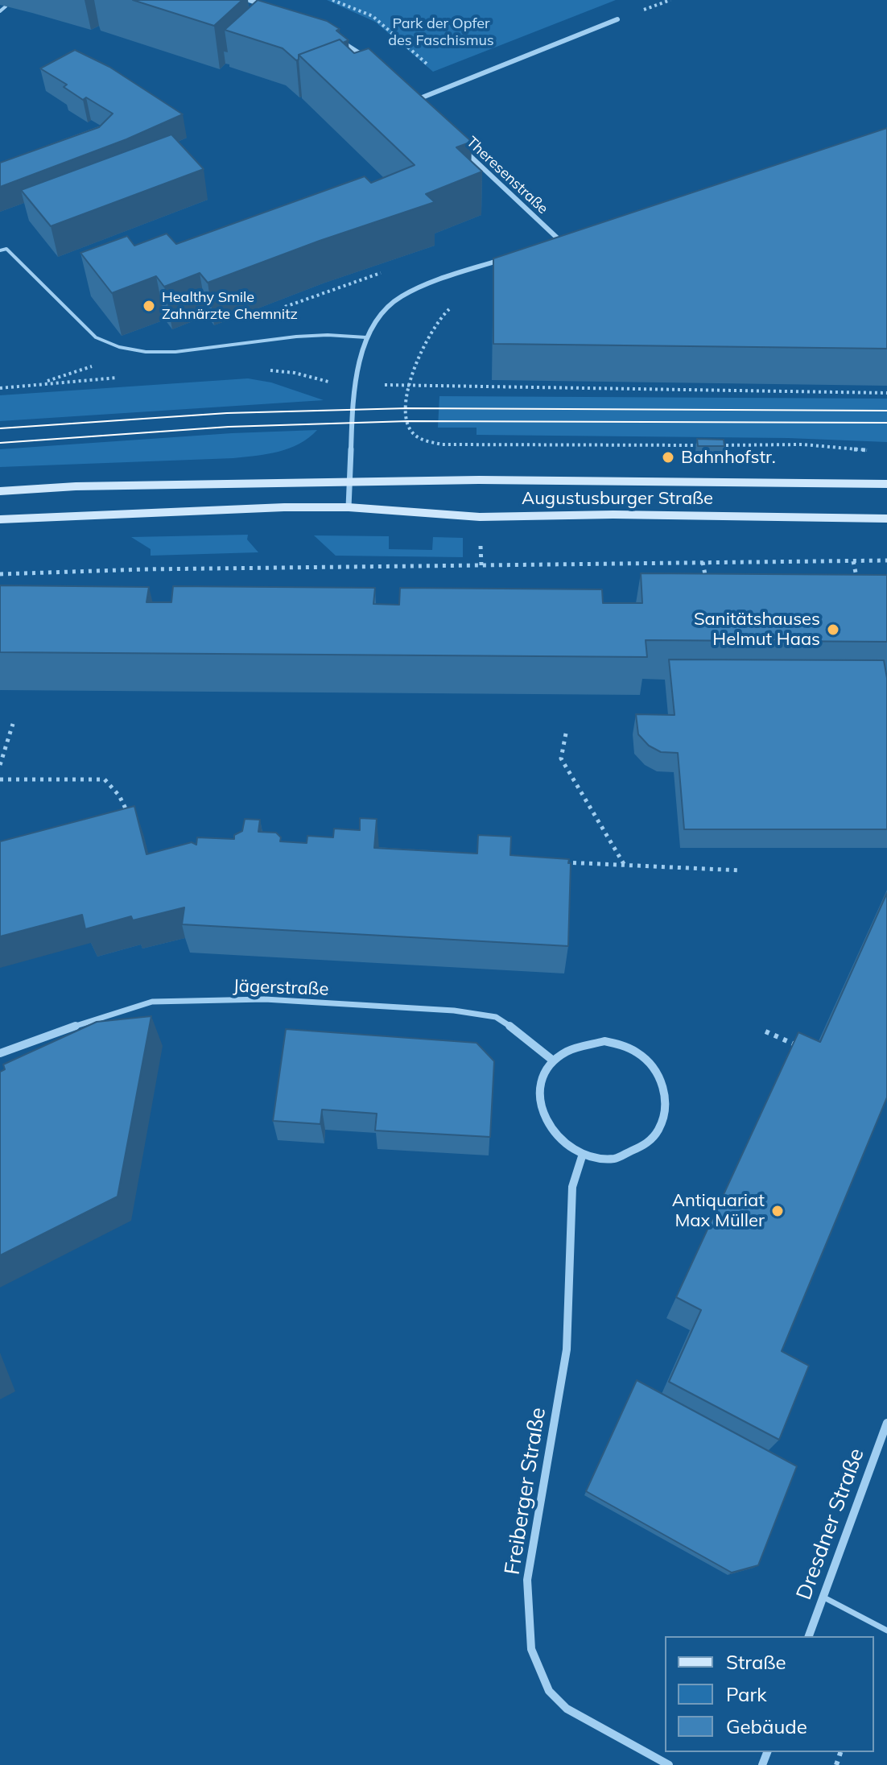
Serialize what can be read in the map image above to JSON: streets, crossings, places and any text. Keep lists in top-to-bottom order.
{
  "streets": {
    "main road": ["Augustusburger Straße"],
    "street": [
      "Theresenstraße",
      "Jägerstraße",
      "Freiberger Straße",
      "Dresdner Straße"
    ]
  },
  "crossings": [
    ["Jägerstraße", "Freiberger Straße"]
  ],
  "parks": ["Park der Opfer des Faschismus"],
  "places": [
    "Healthy Smile Zahnärzte Chemnitz",
    "Bahnhofstr.",
    "Sanitätshauses Helmut Haas",
    "Antiquariat Max Müller"
  ],
  "legend": ["Straße", "Park", "Gebäude"]
}
